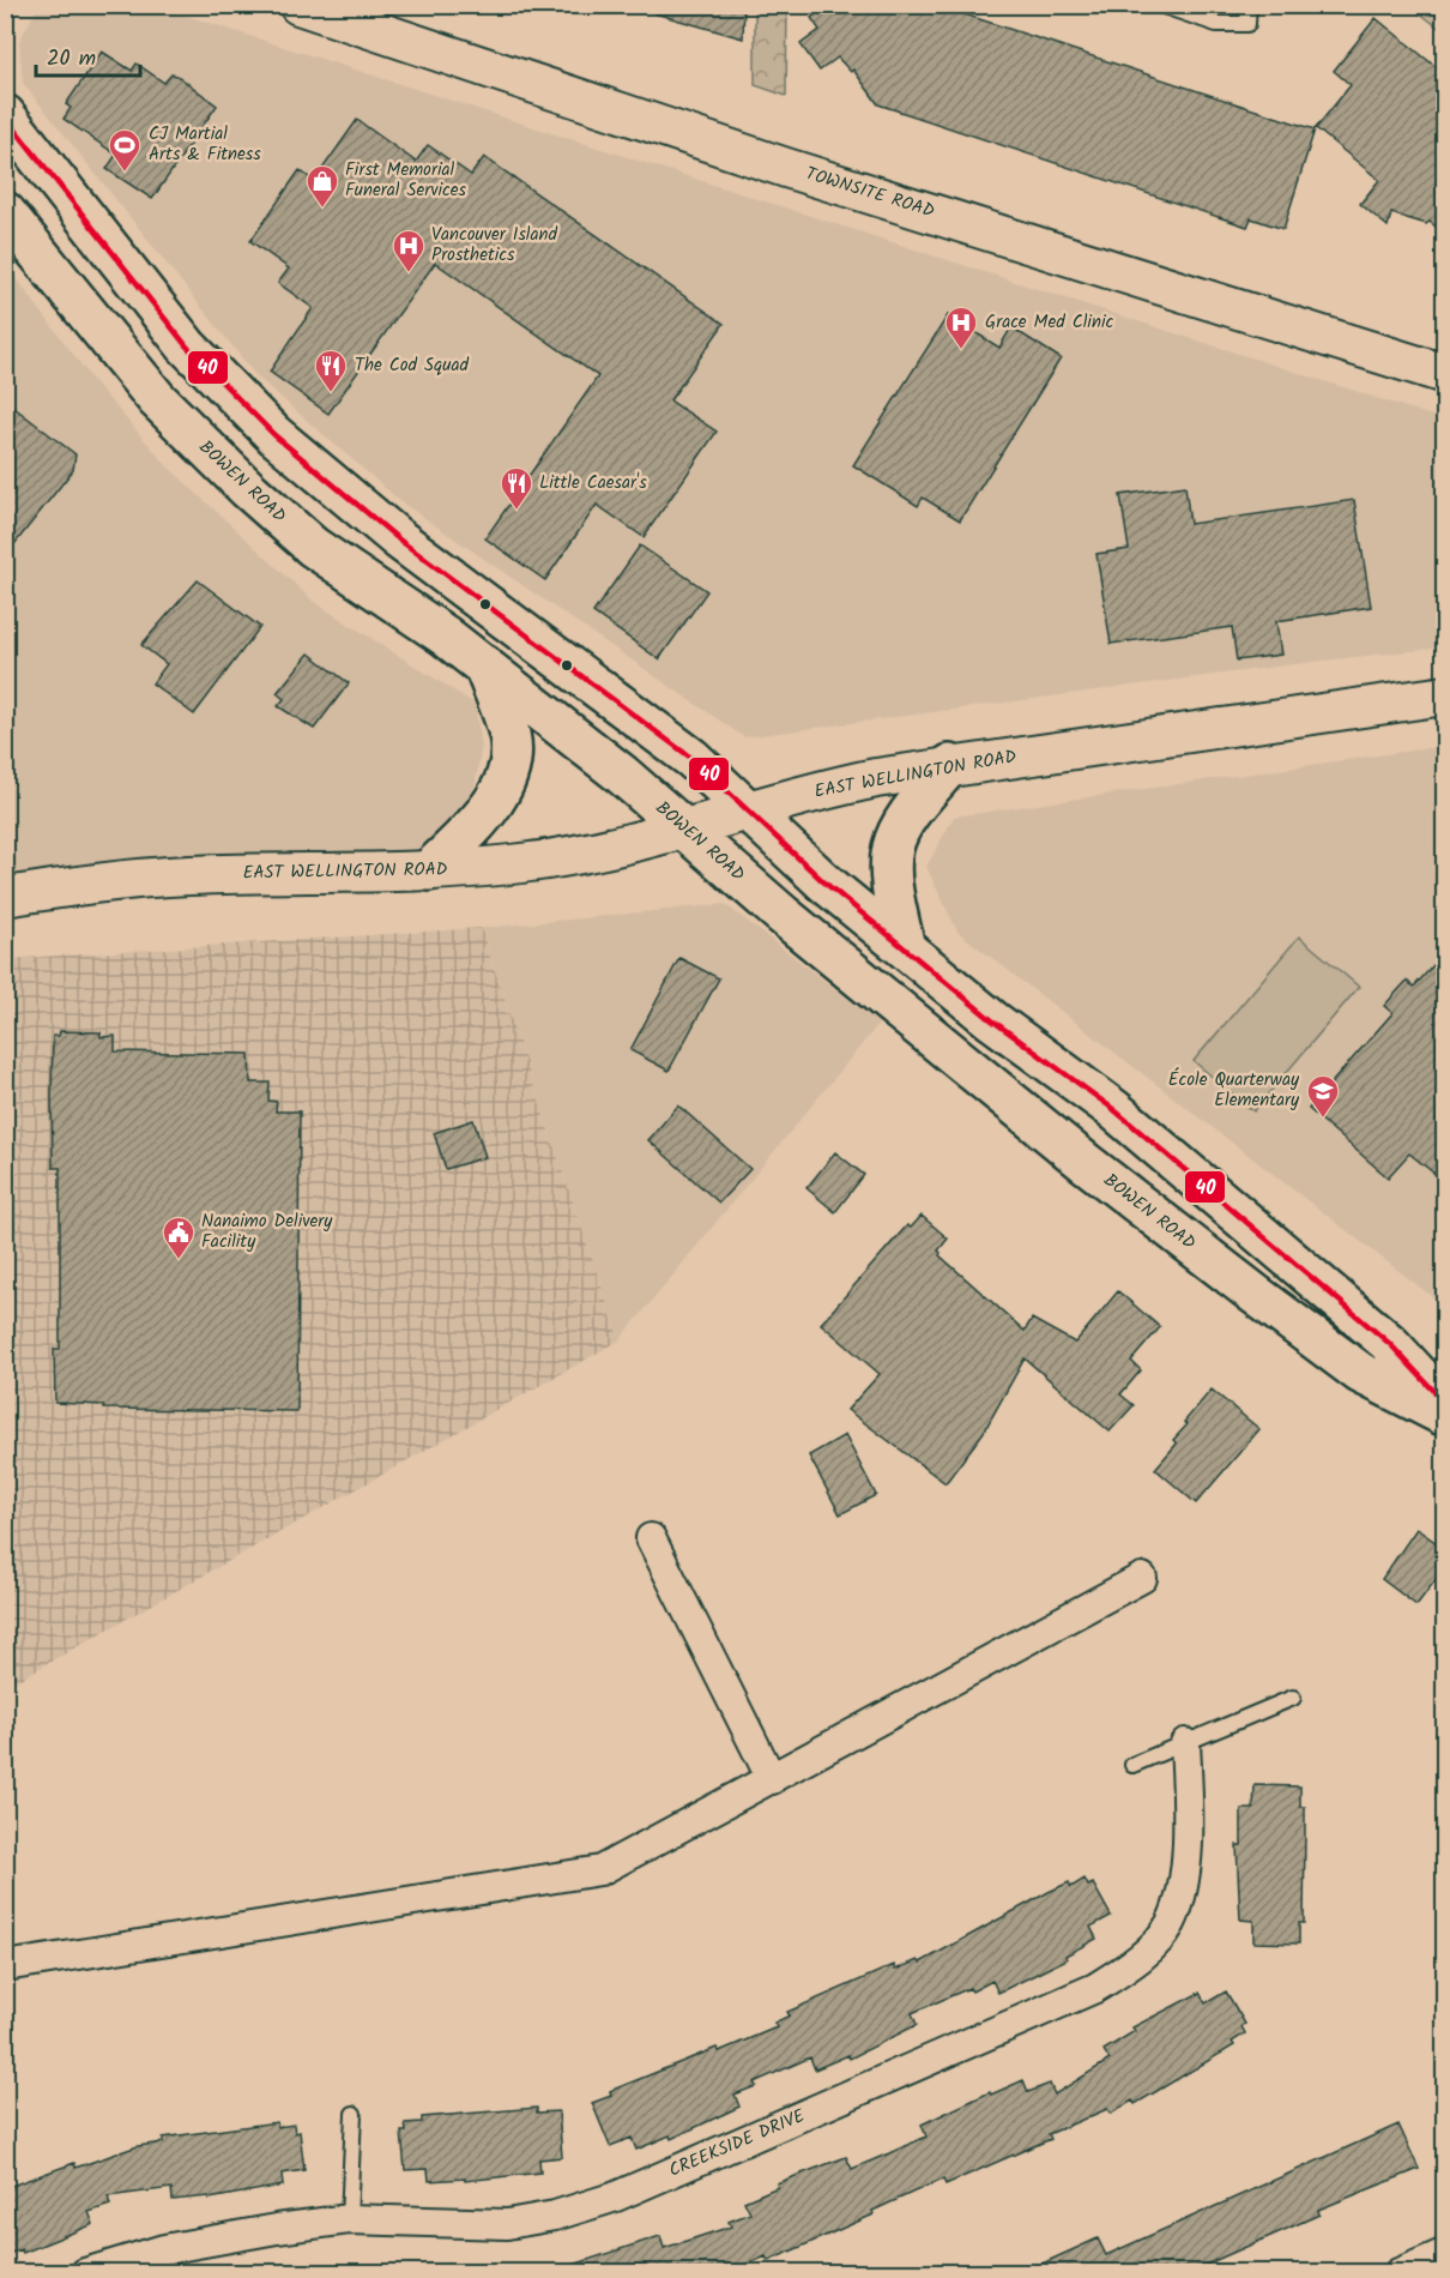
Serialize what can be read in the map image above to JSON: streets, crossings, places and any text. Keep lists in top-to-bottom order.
{
  "streets": {
    "main road": ["BOWEN ROAD"],
    "street": ["TOWNSITE ROAD", "EAST WELLINGTON ROAD", "CREEKSIDE DRIVE"]
  },
  "crossings": [
    ["BOWEN ROAD", "EAST WELLINGTON ROAD"]
  ],
  "places": {
    "sports": ["CJ Martial Arts & Fitness"],
    "shop": ["First Memorial Funeral Services"],
    "hospital": ["Vancouver Island Prosthetics", "Grace Med Clinic"],
    "restaurant": ["The Cod Squad", "Little Caesar's"],
    "school or university": ["École Quarterway Elementary"],
    "public building": ["Nanaimo Delivery Facility"]
  },
  "lines": ["transit line 40"],
  "scale_bar": "20 m"
}
